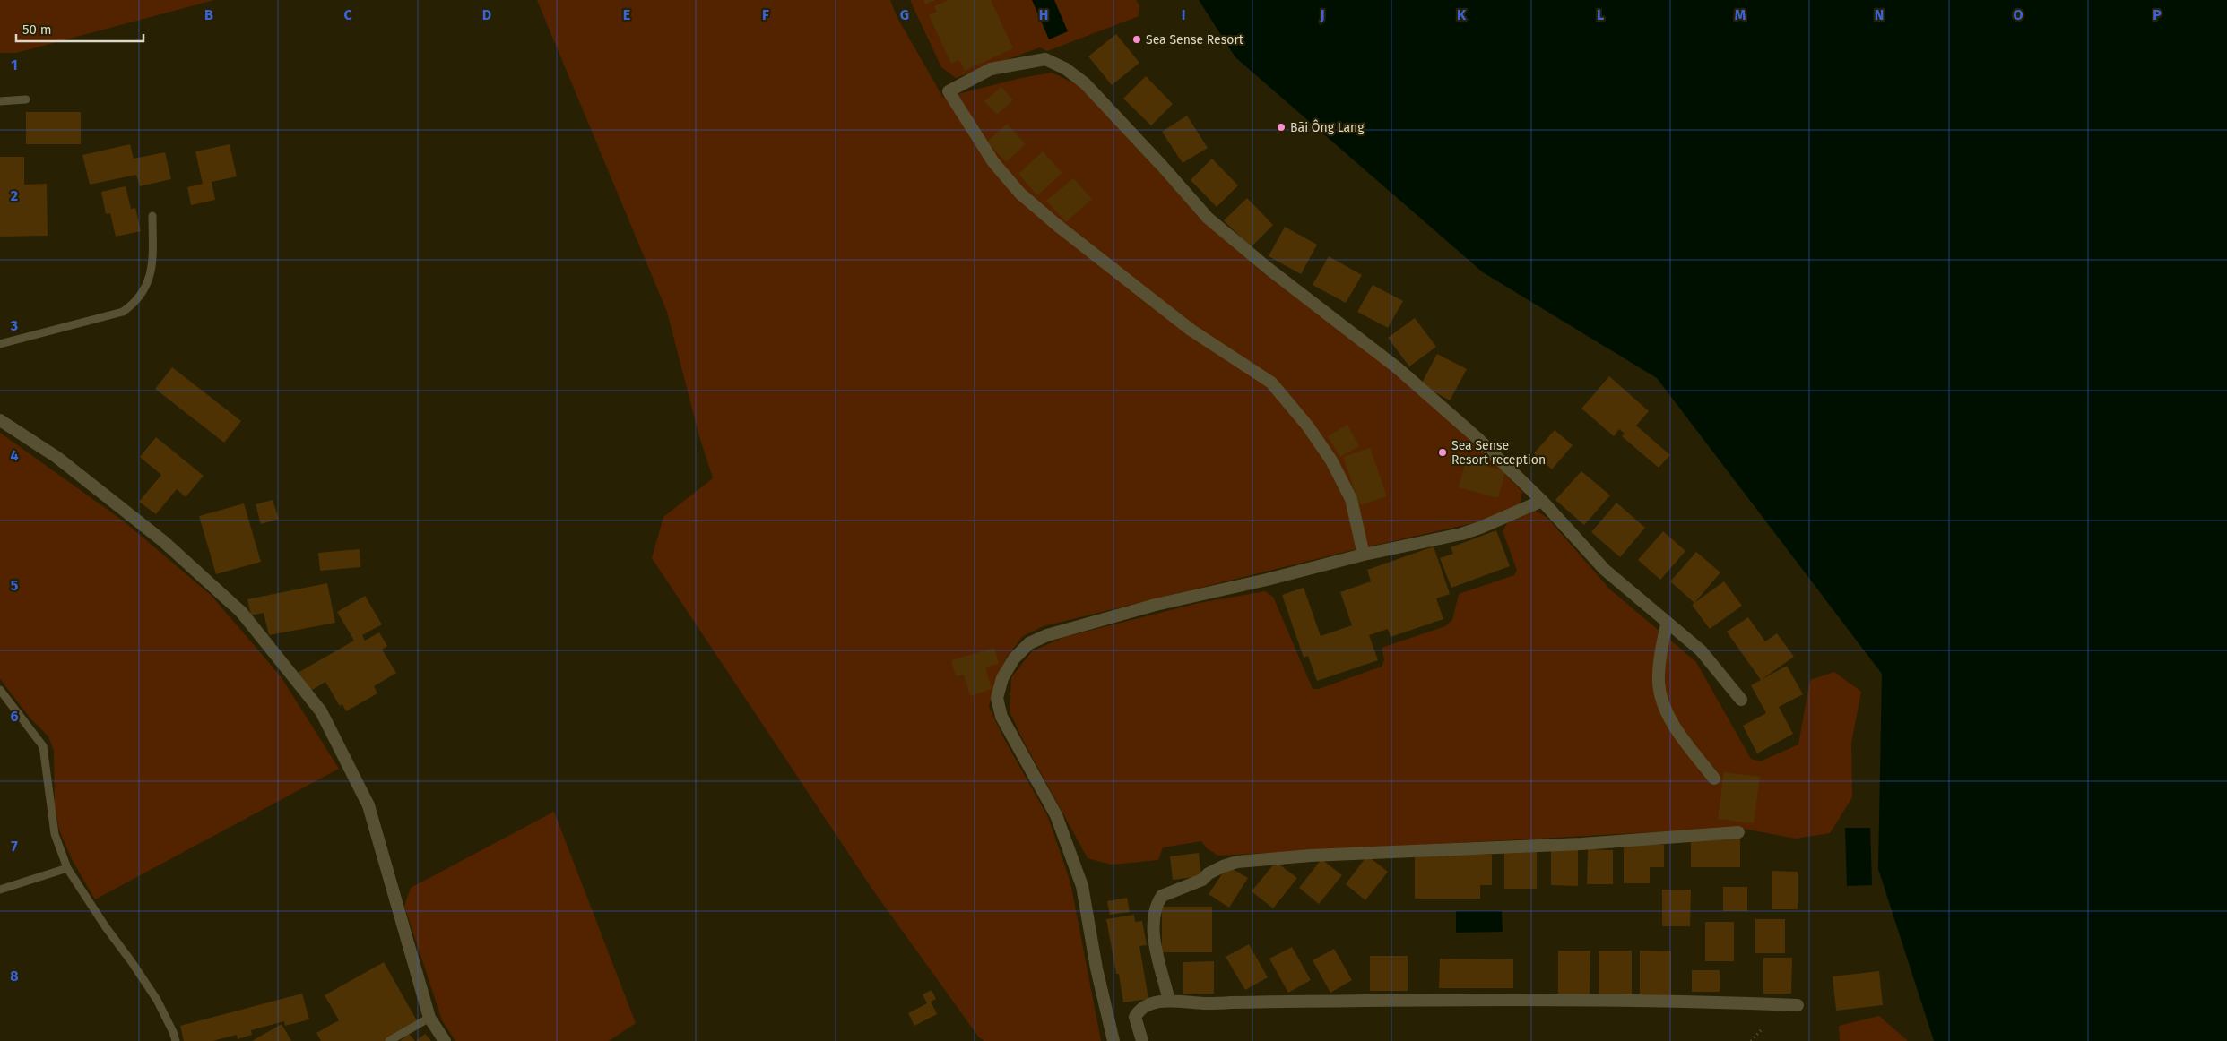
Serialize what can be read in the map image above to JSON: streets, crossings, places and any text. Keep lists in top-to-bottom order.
{
  "places": ["Sea Sense Resort", "Bãi Ông Lang", "Sea Sense Resort reception"],
  "scale_bar": "50 m",
  "grid": {
    "columns": [
      "B",
      "C",
      "D",
      "E",
      "F",
      "G",
      "H",
      "I",
      "J",
      "K",
      "L",
      "M",
      "N",
      "O",
      "P"
    ],
    "rows": [
      "1",
      "2",
      "3",
      "4",
      "5",
      "6",
      "7",
      "8"
    ]
  }
}
